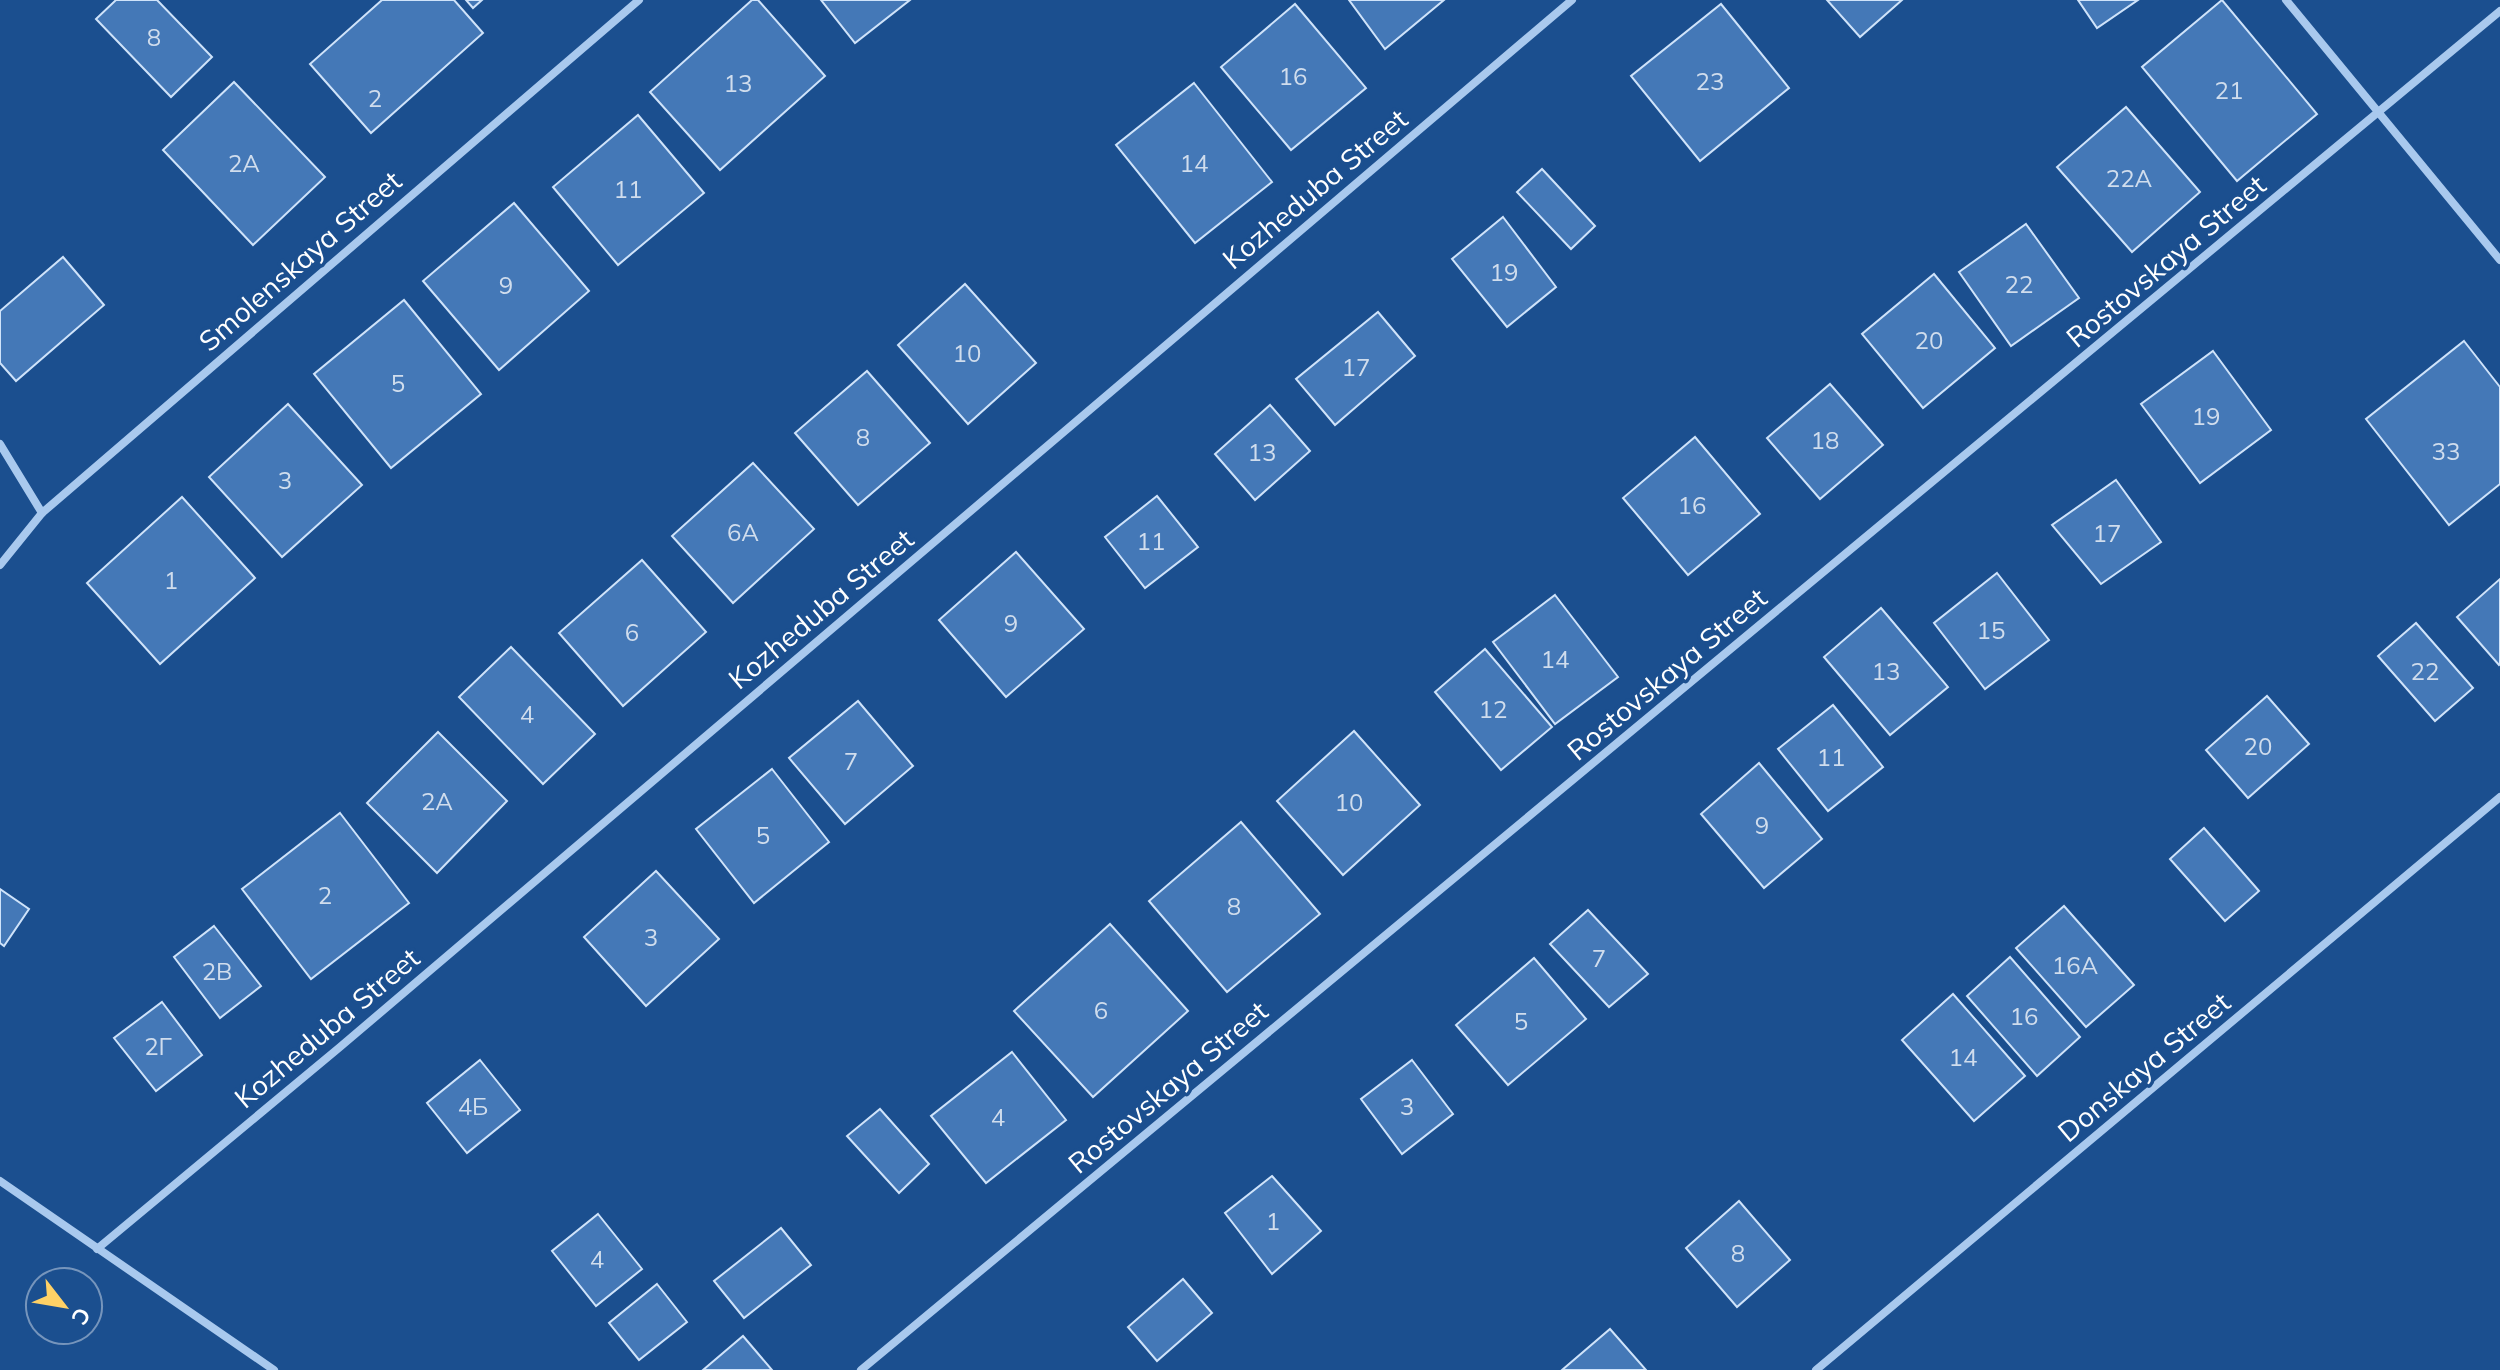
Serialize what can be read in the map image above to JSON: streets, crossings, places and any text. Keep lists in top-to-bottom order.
{
  "streets": {
    "street": [
      "Kozheduba Street",
      "Smolenskaya Street",
      "Rostovskaya Street",
      "Donskaya Street"
    ]
  },
  "house_numbers": [
    "8",
    "16",
    "23",
    "13",
    "21",
    "2",
    "2А",
    "14",
    "22А",
    "11",
    "19",
    "22",
    "9",
    "20",
    "10",
    "17",
    "5",
    "19",
    "8",
    "18",
    "33",
    "13",
    "3",
    "16",
    "6А",
    "17",
    "11",
    "1",
    "9",
    "15",
    "6",
    "14",
    "13",
    "22",
    "12",
    "4",
    "20",
    "11",
    "7",
    "2А",
    "10",
    "9",
    "5",
    "2",
    "8",
    "3",
    "7",
    "16А",
    "2В",
    "6",
    "16",
    "5",
    "2Г",
    "14",
    "4Б",
    "3",
    "4",
    "1",
    "8",
    "4"
  ],
  "north": "bottom right"
}
